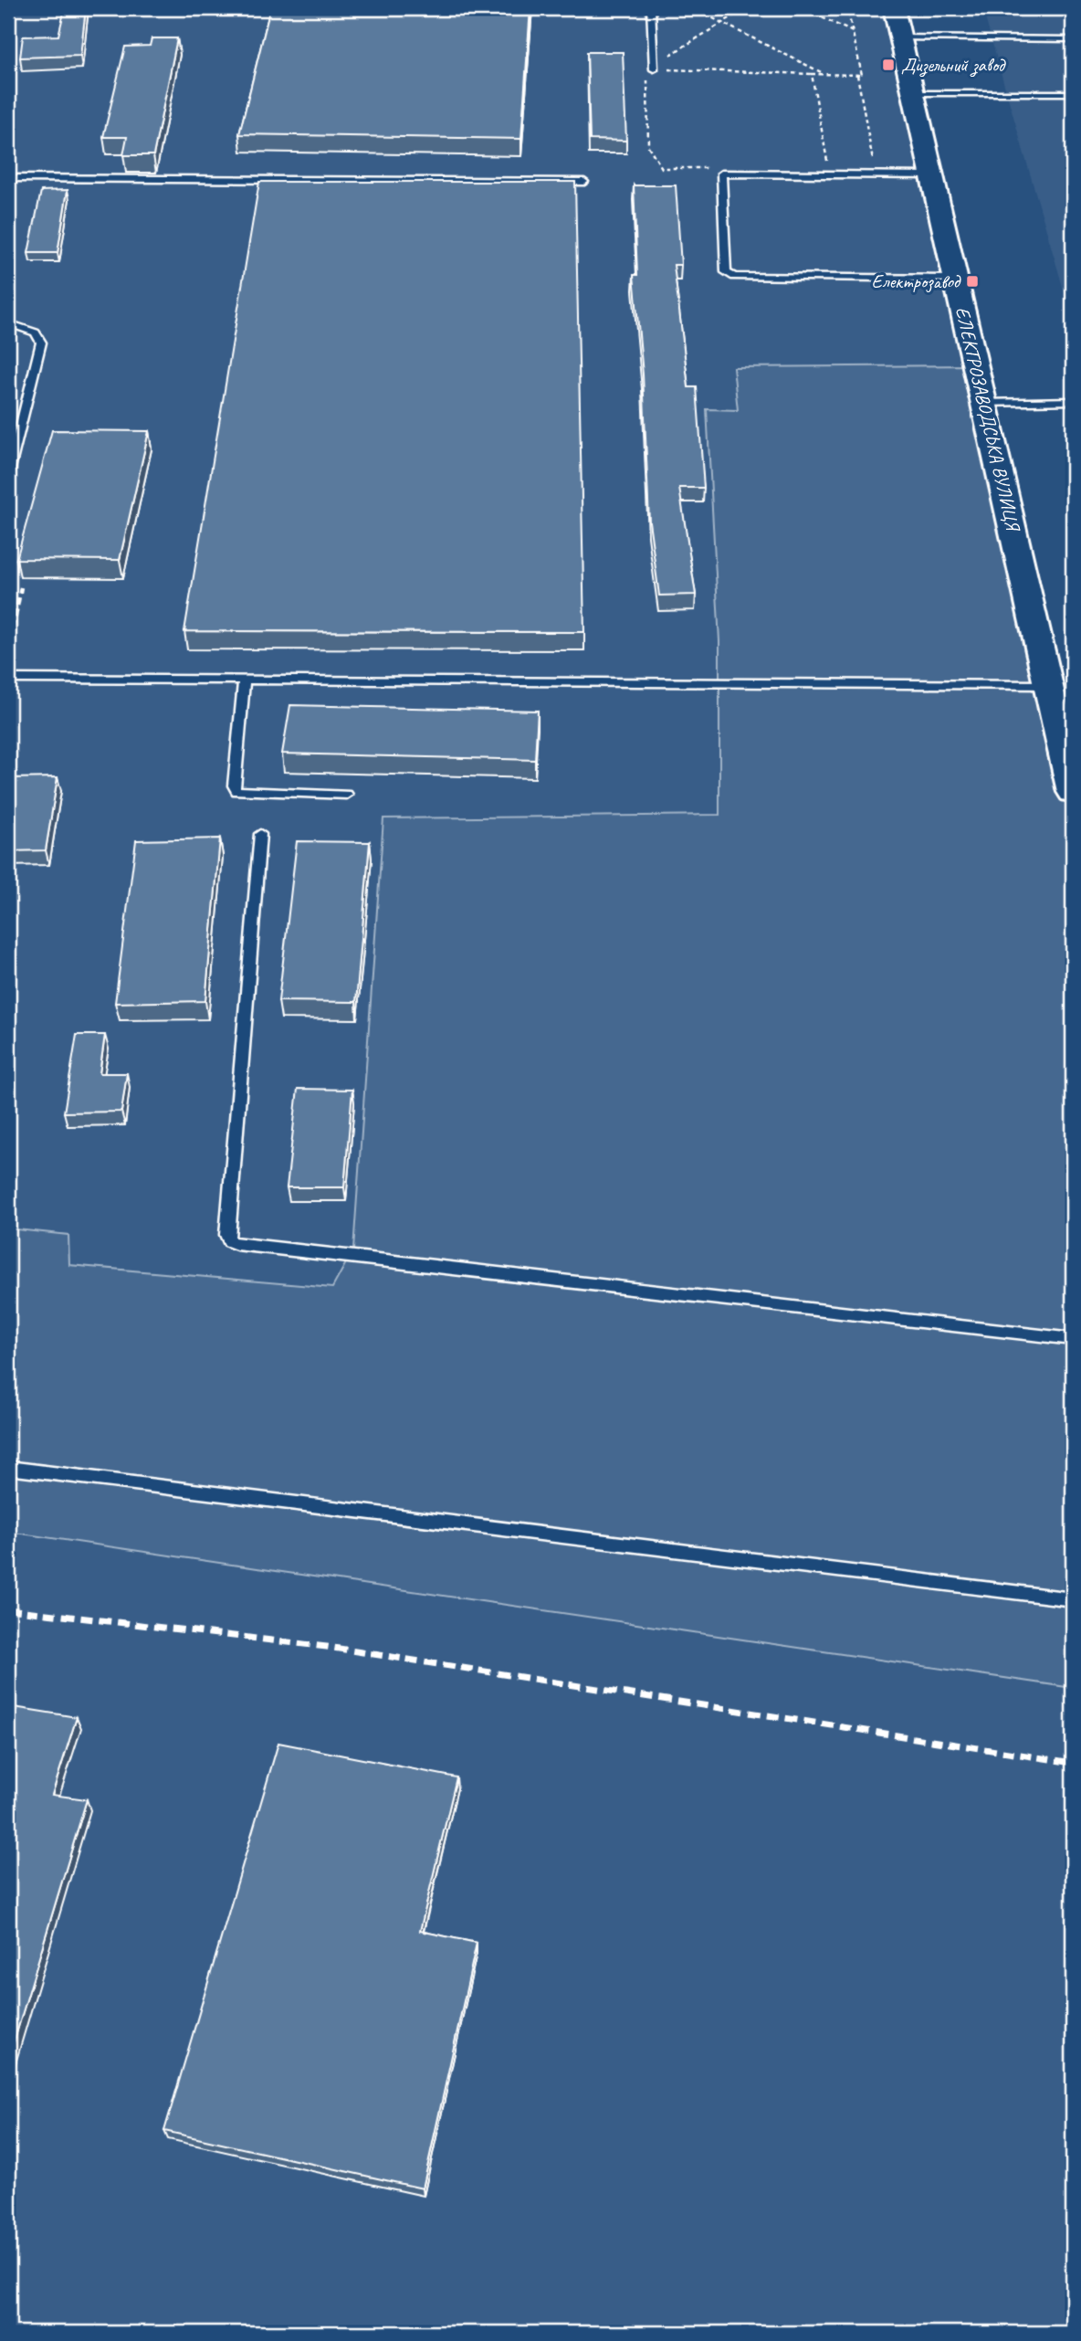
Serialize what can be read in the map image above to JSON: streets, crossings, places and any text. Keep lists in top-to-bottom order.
{
  "streets": {
    "main road": ["ЕЛЕКТРОЗАВОДСЬКА ВУЛИЦЯ"]
  },
  "places": {
    "transit": ["Дизельний завод", "Електрозавод"]
  }
}
